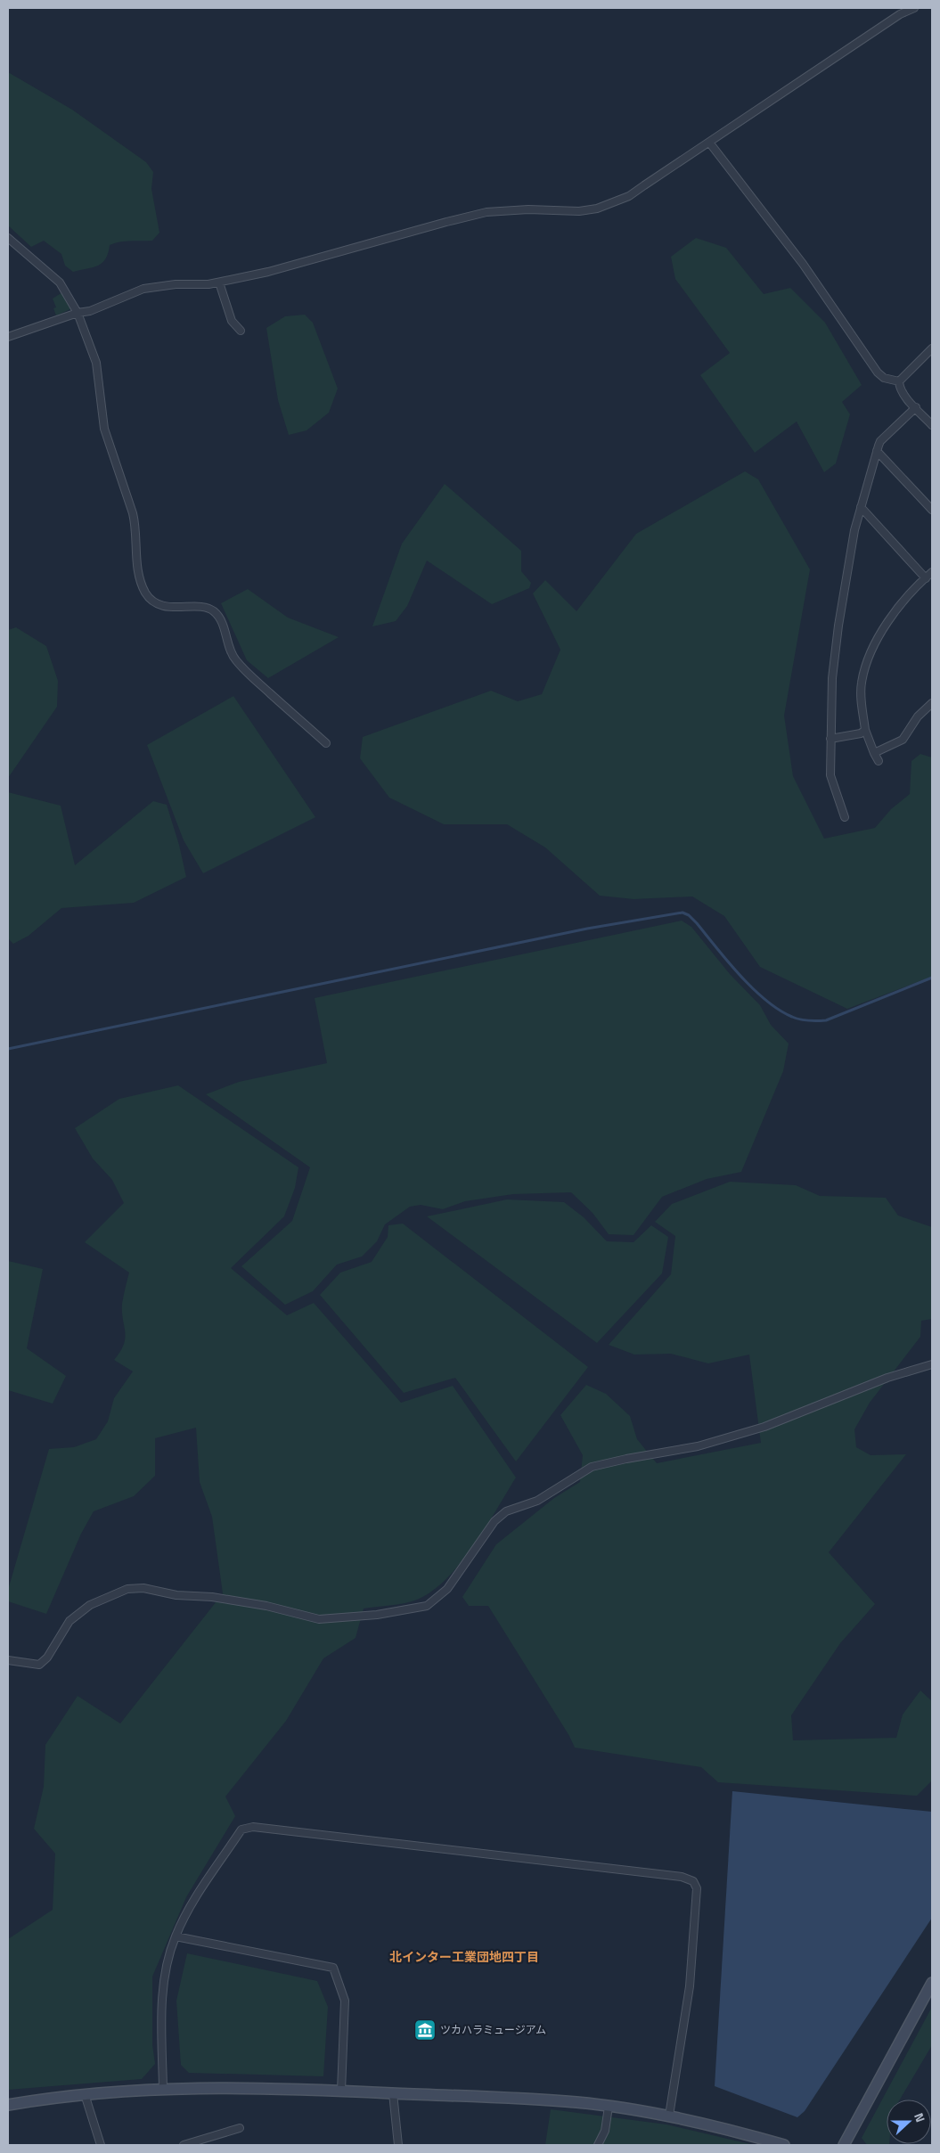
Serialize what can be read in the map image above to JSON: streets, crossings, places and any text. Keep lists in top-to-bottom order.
{
  "districts": ["北インター工業団地四丁目"],
  "places": {
    "museum": ["ツカハラミュージアム"]
  },
  "north": "right"
}
